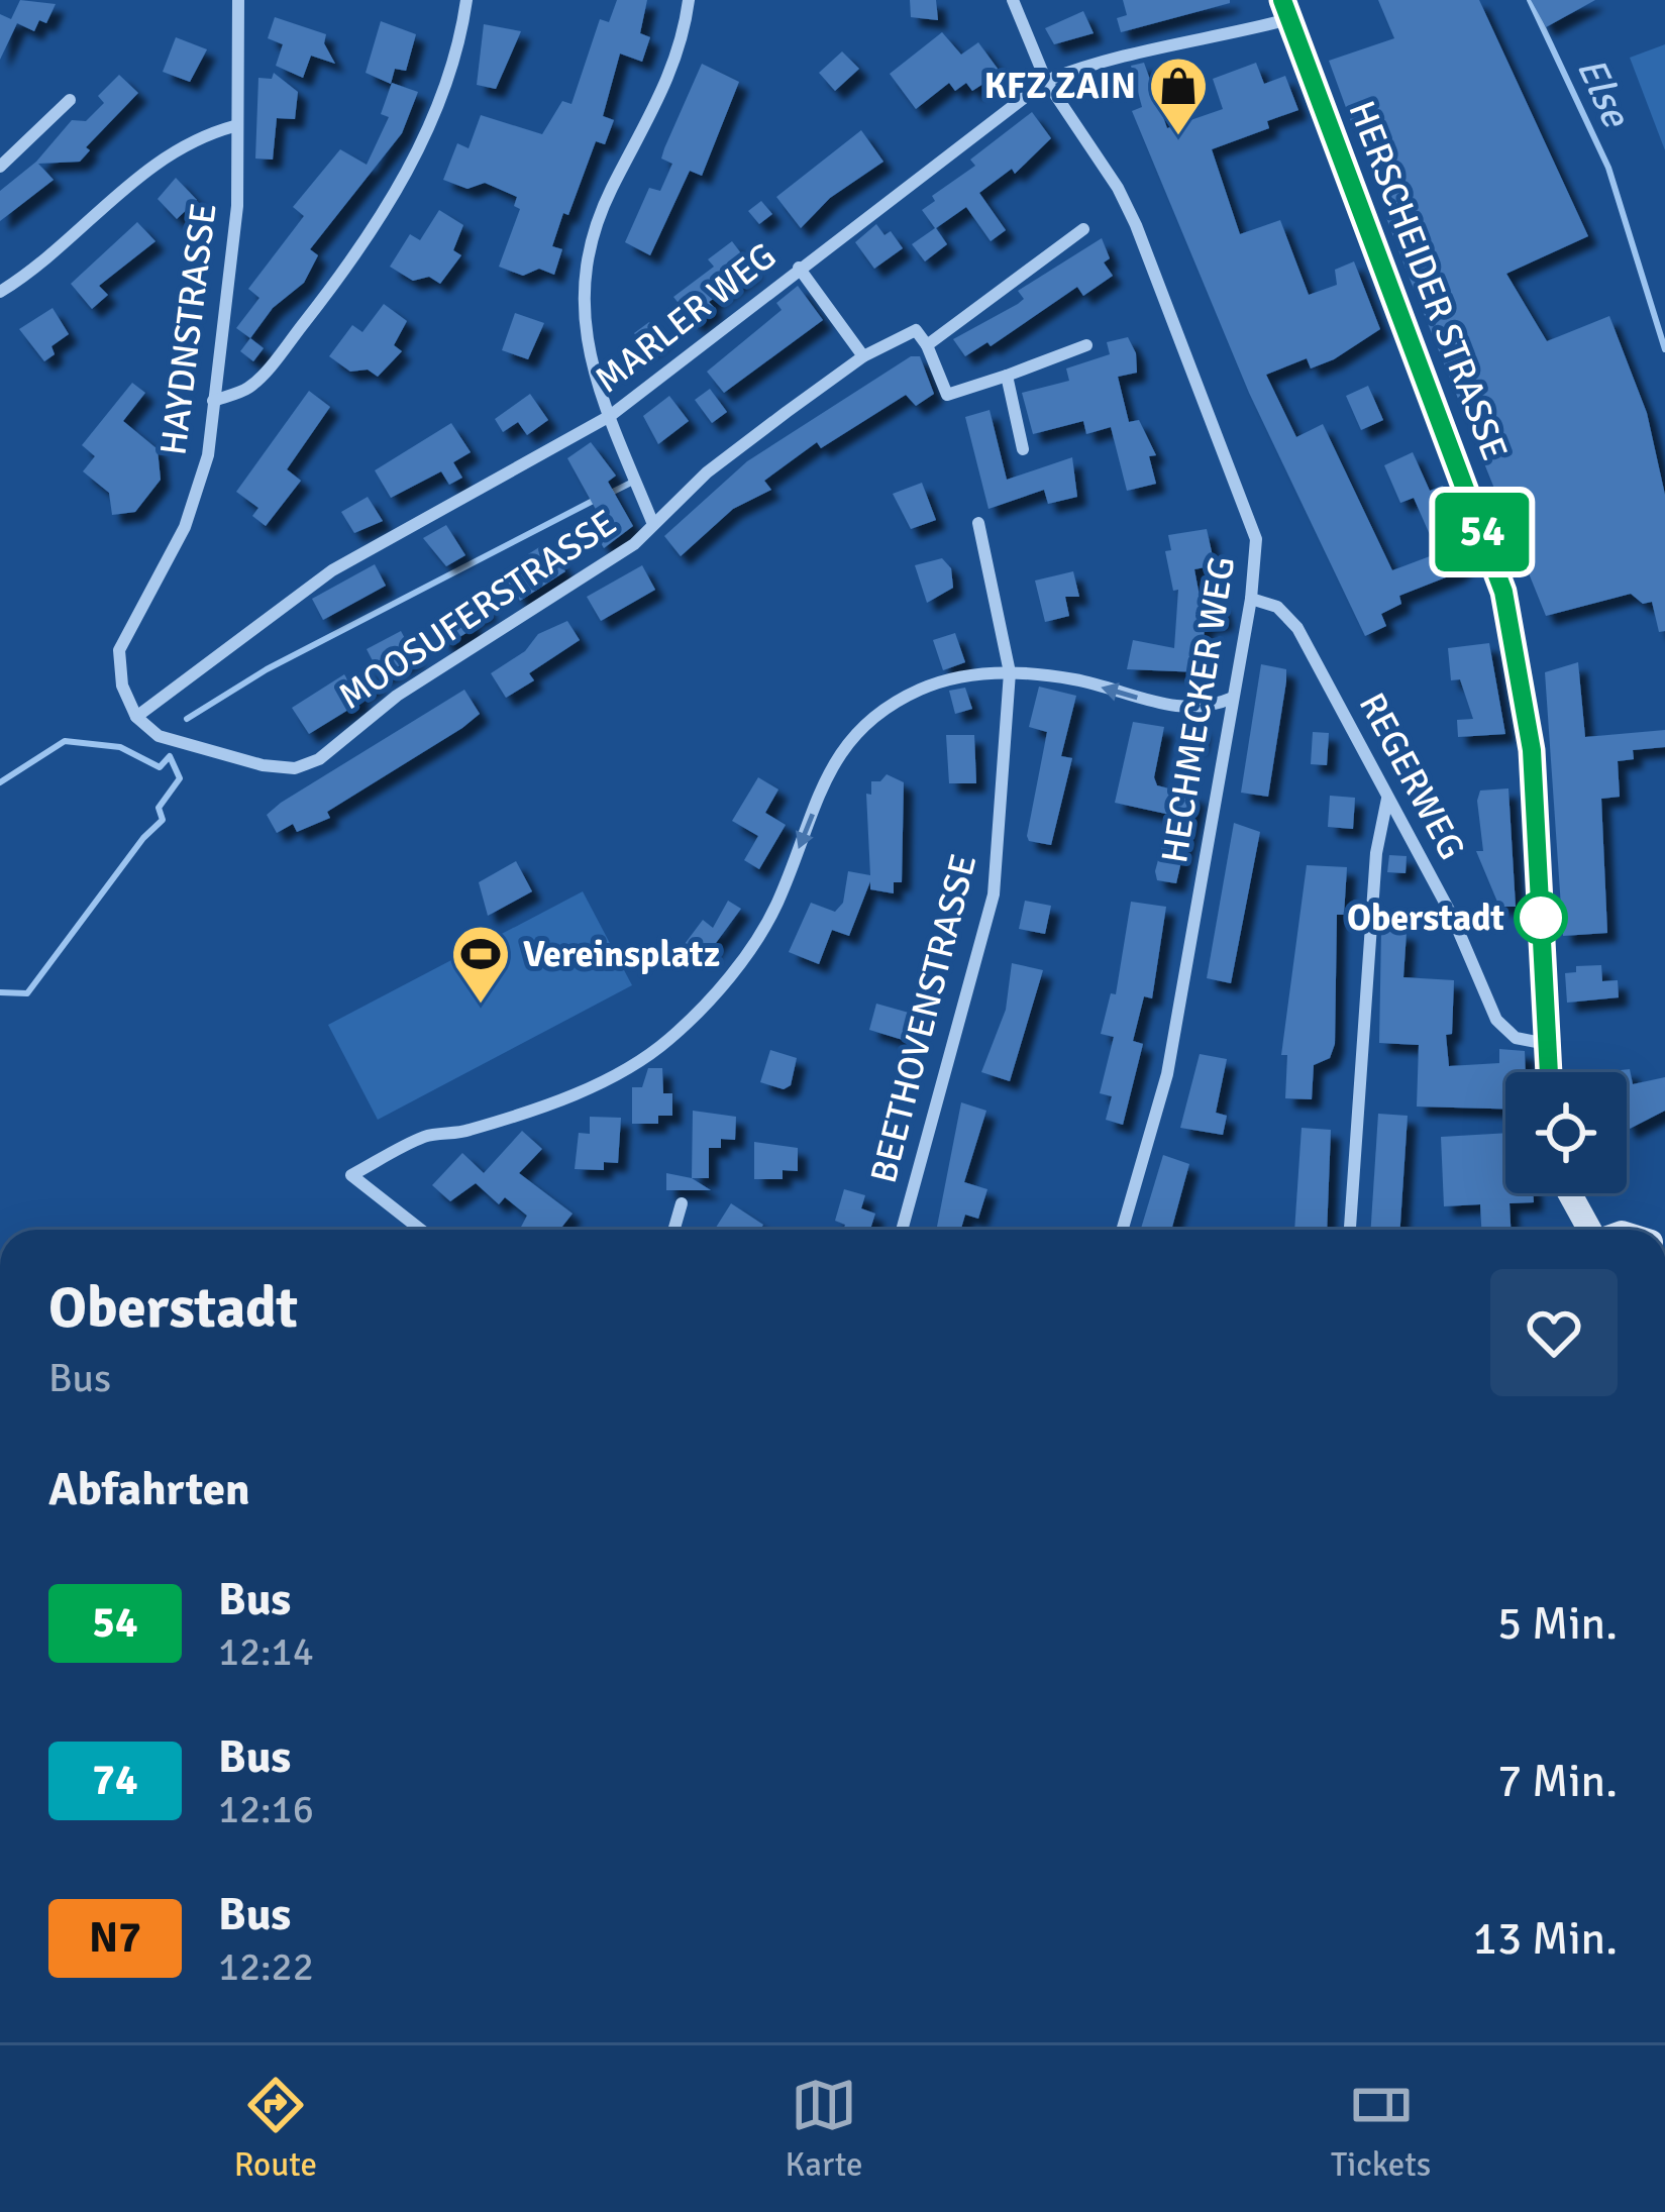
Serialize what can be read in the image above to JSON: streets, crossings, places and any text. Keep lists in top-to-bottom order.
{
  "streets": {
    "main road": ["HERSCHEIDER STRASSE"],
    "street": [
      "MARLER WEG",
      "HAYDNSTRASSE",
      "MOOSUFERSTRASSE",
      "HECHMECKER WEG",
      "REGERWEG",
      "BEETHOVENSTRASSE"
    ]
  },
  "crossings": [
    ["HERSCHEIDER STRASSE", "MARLER WEG"],
    ["HERSCHEIDER STRASSE", "REGERWEG"],
    ["MARLER WEG", "HAYDNSTRASSE"],
    ["MARLER WEG", "MOOSUFERSTRASSE"],
    ["MARLER WEG", "HECHMECKER WEG"],
    ["HAYDNSTRASSE", "MOOSUFERSTRASSE"],
    ["HECHMECKER WEG", "REGERWEG"]
  ],
  "water": ["Else"],
  "places": {
    "shop": ["KFZ ZAIN"],
    "other": ["Oberstadt"],
    "sports": ["Vereinsplatz"]
  },
  "lines": ["bus line 54"],
  "page": {
    "on_map": "54",
    "heading": [
      ["Oberstadt", "Bus"],
      "Abfahrten"
    ],
    "list": [
      {
        "mark": "54",
        "name": "Bus",
        "note": "12:14",
        "value": "5 Min."
      },
      {
        "mark": "74",
        "name": "Bus",
        "note": "12:16",
        "value": "7 Min."
      },
      {
        "mark": "N7",
        "name": "Bus",
        "note": "12:22",
        "value": "13 Min."
      }
    ],
    "tabs": ["Route", "Karte", "Tickets"]
  }
}
